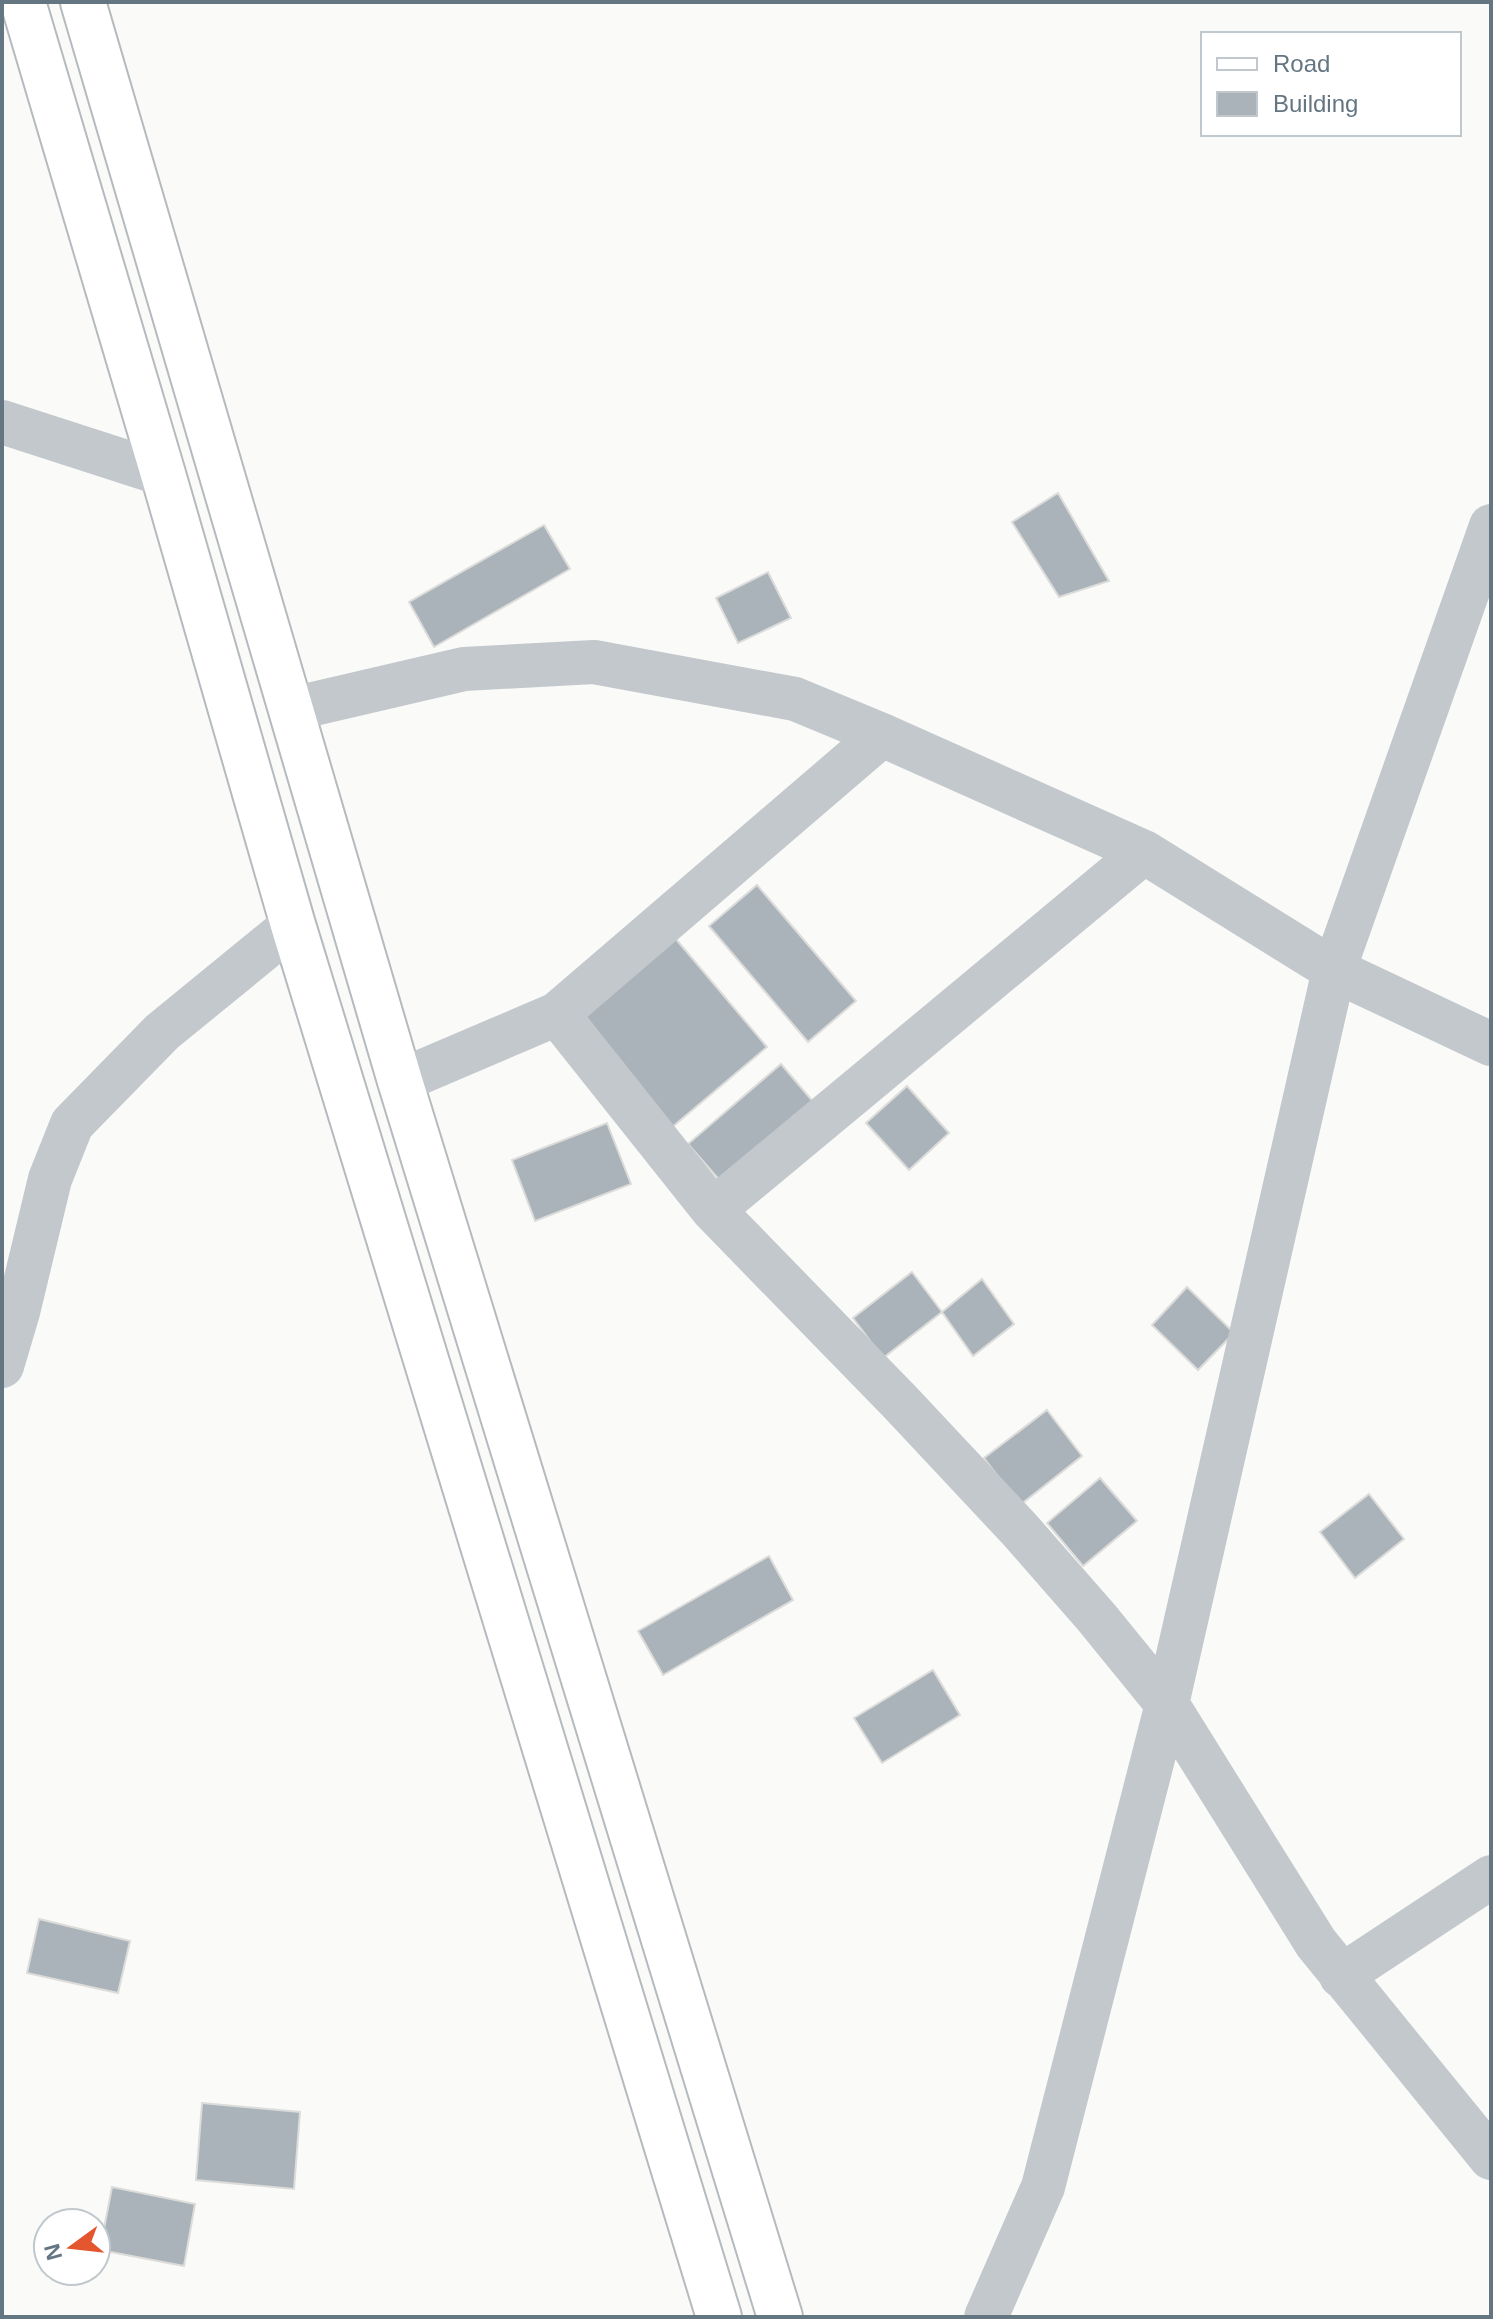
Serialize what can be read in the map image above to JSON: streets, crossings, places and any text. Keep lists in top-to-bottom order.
{
  "legend": ["Road", "Building"],
  "north": "left"
}
